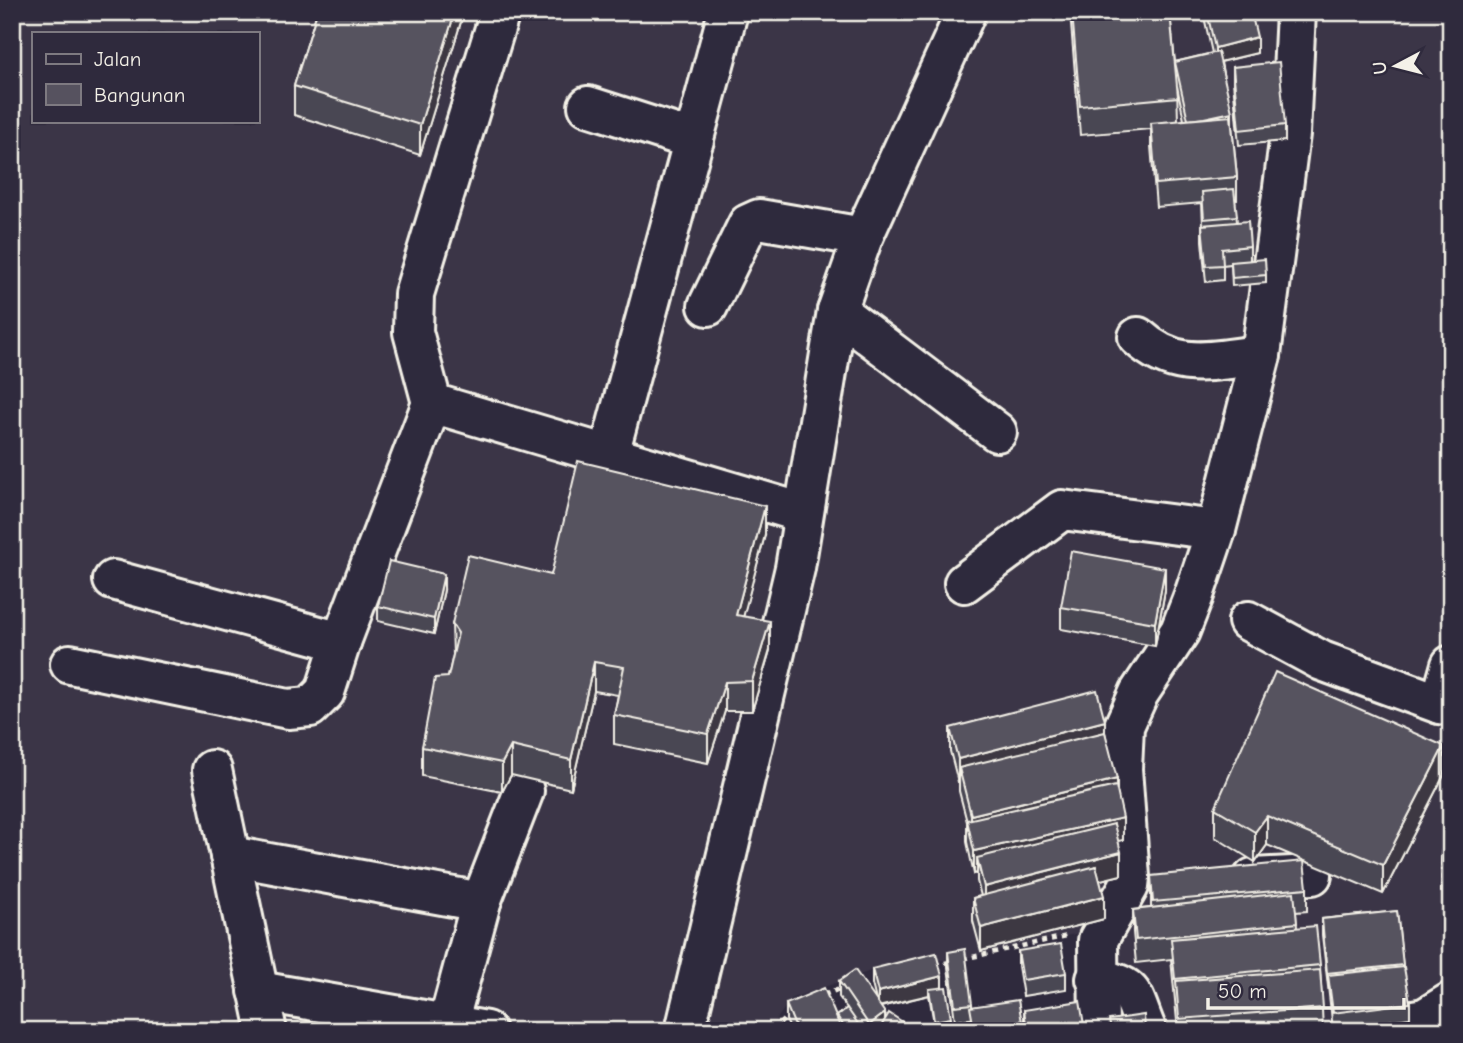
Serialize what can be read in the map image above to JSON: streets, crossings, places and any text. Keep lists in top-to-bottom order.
{
  "legend": ["Jalan", "Bangunan"],
  "scale_bar": "50 m",
  "north": "left"
}
